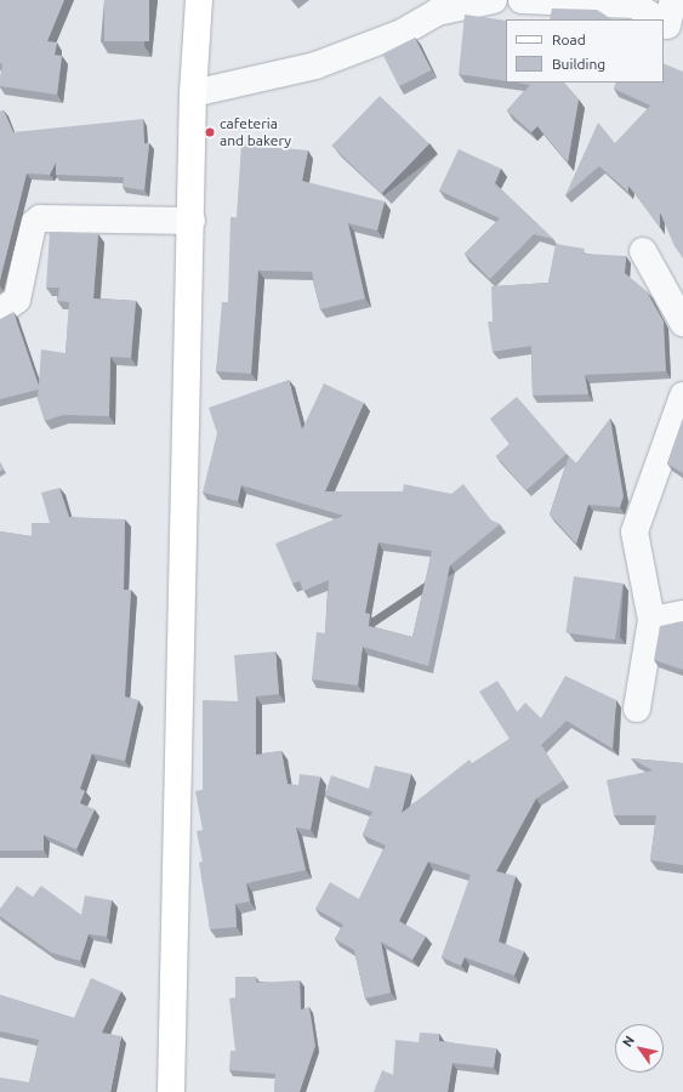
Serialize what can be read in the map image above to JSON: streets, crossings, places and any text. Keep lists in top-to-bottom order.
{
  "places": ["cafeteria and bakery"],
  "legend": ["Road", "Building"],
  "north": "top left"
}
